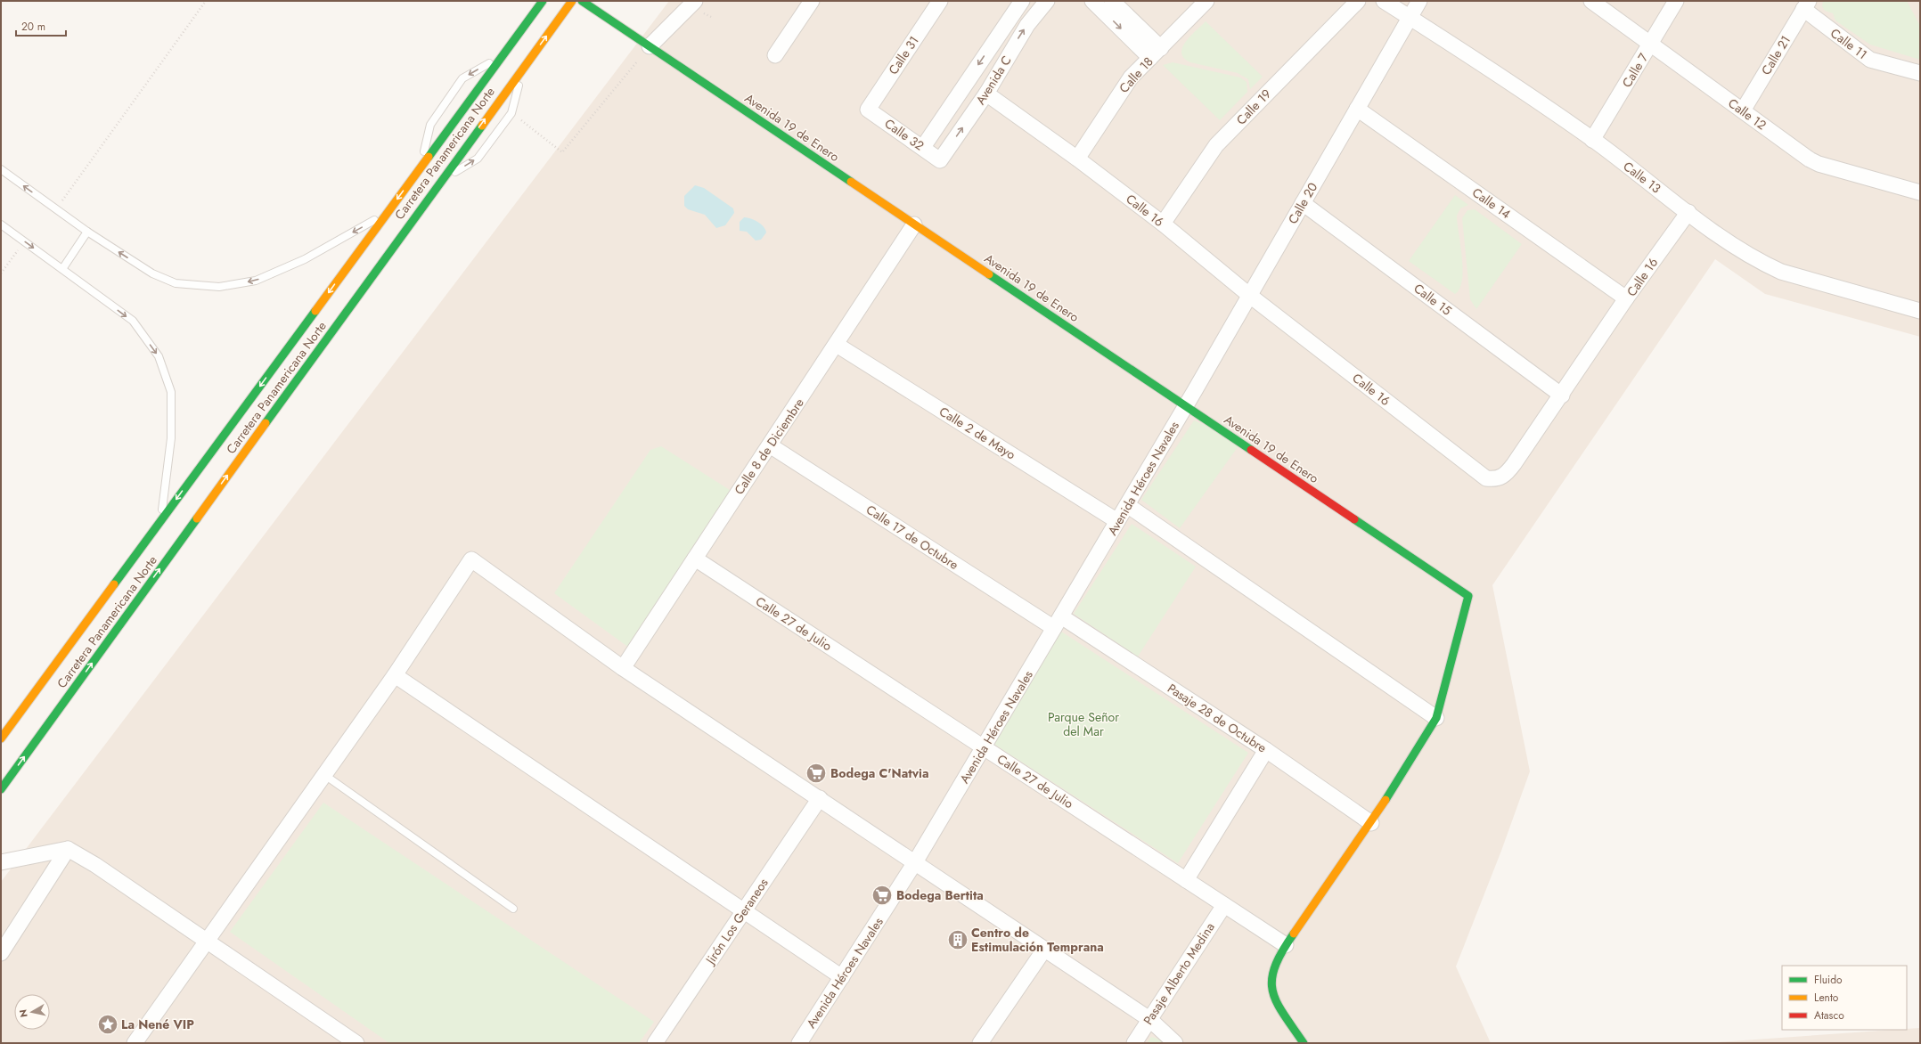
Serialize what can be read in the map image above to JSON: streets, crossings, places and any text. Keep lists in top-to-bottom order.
{
  "streets": {
    "main road": ["Avenida 19 de Enero", "Carretera Panamericana Norte"],
    "street": [
      "Calle 11",
      "Calle 31",
      "Calle 21",
      "Calle 7",
      "Calle 18",
      "Avenida C",
      "Calle 19",
      "Calle 12",
      "Calle 32",
      "Calle 13",
      "Calle 20",
      "Calle 14",
      "Calle 16",
      "Calle 15",
      "Calle 2 de Mayo",
      "Calle 8 de Diciembre",
      "Avenida Héroes Navales",
      "Calle 17 de Octubre",
      "Calle 27 de Julio",
      "Pasaje 28 de Octubre",
      "Jirón Los Geraneos",
      "Pasaje Alberto Medina"
    ]
  },
  "crossings": [
    ["Calle 11", "Calle 21"],
    ["Calle 31", "Calle 32"],
    ["Calle 21", "Calle 12"],
    ["Calle 7", "Calle 12"],
    ["Calle 7", "Calle 13"],
    ["Calle 18", "Calle 16"],
    ["Avenida C", "Calle 32"],
    ["Avenida C", "Calle 16"],
    ["Calle 19", "Calle 16"],
    ["Avenida 19 de Enero", "Calle 20"],
    ["Avenida 19 de Enero", "Calle 8 de Diciembre"],
    ["Avenida 19 de Enero", "Avenida Héroes Navales"],
    ["Calle 13", "Calle 20"],
    ["Calle 13", "Calle 16"],
    ["Calle 20", "Calle 14"],
    ["Calle 20", "Calle 16"],
    ["Calle 20", "Calle 15"],
    ["Calle 20", "Avenida Héroes Navales"],
    ["Calle 14", "Calle 16"],
    ["Calle 16", "Calle 15"],
    ["Calle 2 de Mayo", "Calle 8 de Diciembre"],
    ["Calle 2 de Mayo", "Avenida Héroes Navales"],
    ["Calle 8 de Diciembre", "Calle 17 de Octubre"],
    ["Calle 8 de Diciembre", "Calle 27 de Julio"],
    ["Avenida Héroes Navales", "Calle 17 de Octubre"],
    ["Avenida Héroes Navales", "Calle 27 de Julio"],
    ["Avenida Héroes Navales", "Pasaje 28 de Octubre"],
    ["Calle 17 de Octubre", "Pasaje 28 de Octubre"],
    ["Calle 27 de Julio", "Pasaje Alberto Medina"]
  ],
  "parks": ["Parque Señor del Mar"],
  "places": {
    "supermarket": ["Bodega C'Natvia", "Bodega Bertita"],
    "building": ["Centro de Estimulación Temprana"],
    "place": ["La Nené VIP"]
  },
  "legend": ["Fluido", "Lento", "Atasco"],
  "scale_bar": "20 m",
  "north": "left"
}
